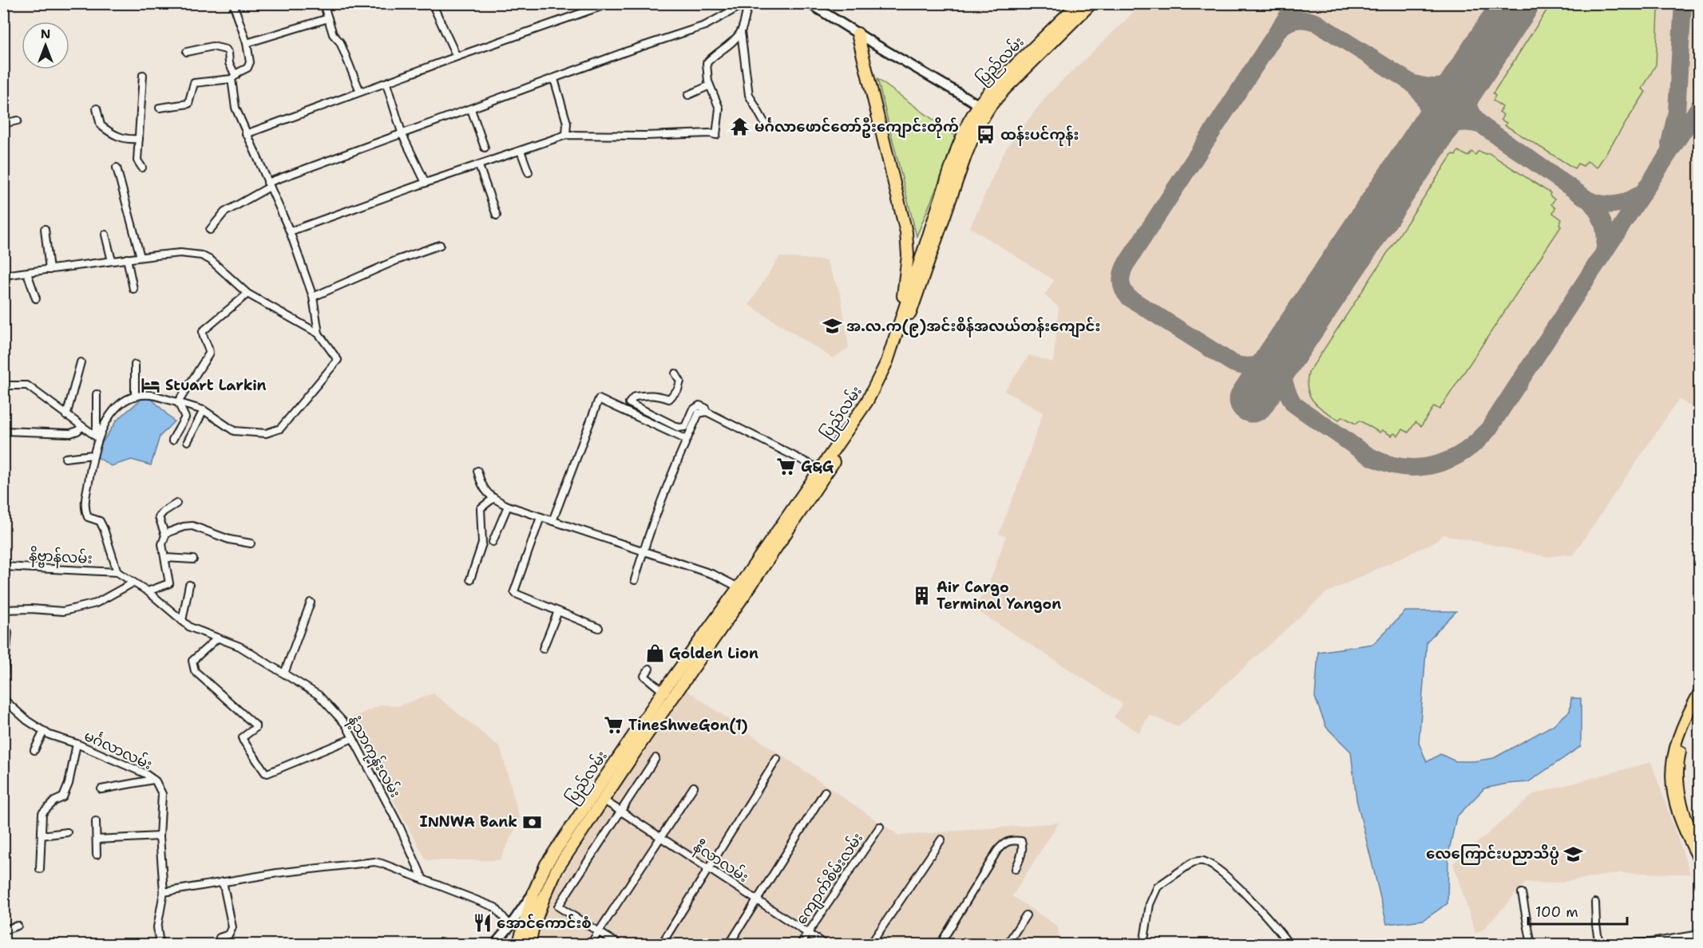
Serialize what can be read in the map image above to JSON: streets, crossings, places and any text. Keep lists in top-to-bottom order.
{
  "streets": {
    "highway": ["ပြည်လမ်း"],
    "street": [
      "နိဗ္ဗာန်လမ်း",
      "မင်္ဂလာလမ်း",
      "နံ့သာကုန်းလမ်း",
      "နီလာလမ်း",
      "ကျောက်စိမ်းလမ်း"
    ]
  },
  "crossings": [
    ["ပြည်လမ်း", "နီလာလမ်း"],
    ["နိဗ္ဗာန်လမ်း", "နံ့သာကုန်းလမ်း"],
    ["နီလာလမ်း", "ကျောက်စိမ်းလမ်း"]
  ],
  "places": {
    "temple": ["မင်္ဂလာဖောင်တော်ဦးကျောင်းတိုက်"],
    "bus stop": ["ထန်းပင်ကုန်း"],
    "school or university": ["အ.လ.က(၉)အင်းစိန်အလယ်တန်းကျောင်း", "လေကြောင်းပညာသိပ္ပံ"],
    "hotel": ["Stuart Larkin"],
    "supermarket": ["G&G", "TineShweGon(1)"],
    "building": ["Air Cargo Terminal Yangon"],
    "shop": ["Golden Lion"],
    "bank": ["INNWA Bank"],
    "restaurant": ["အောင်ကောင်းစံ"]
  },
  "scale_bar": "100 m",
  "north": "top"
}
